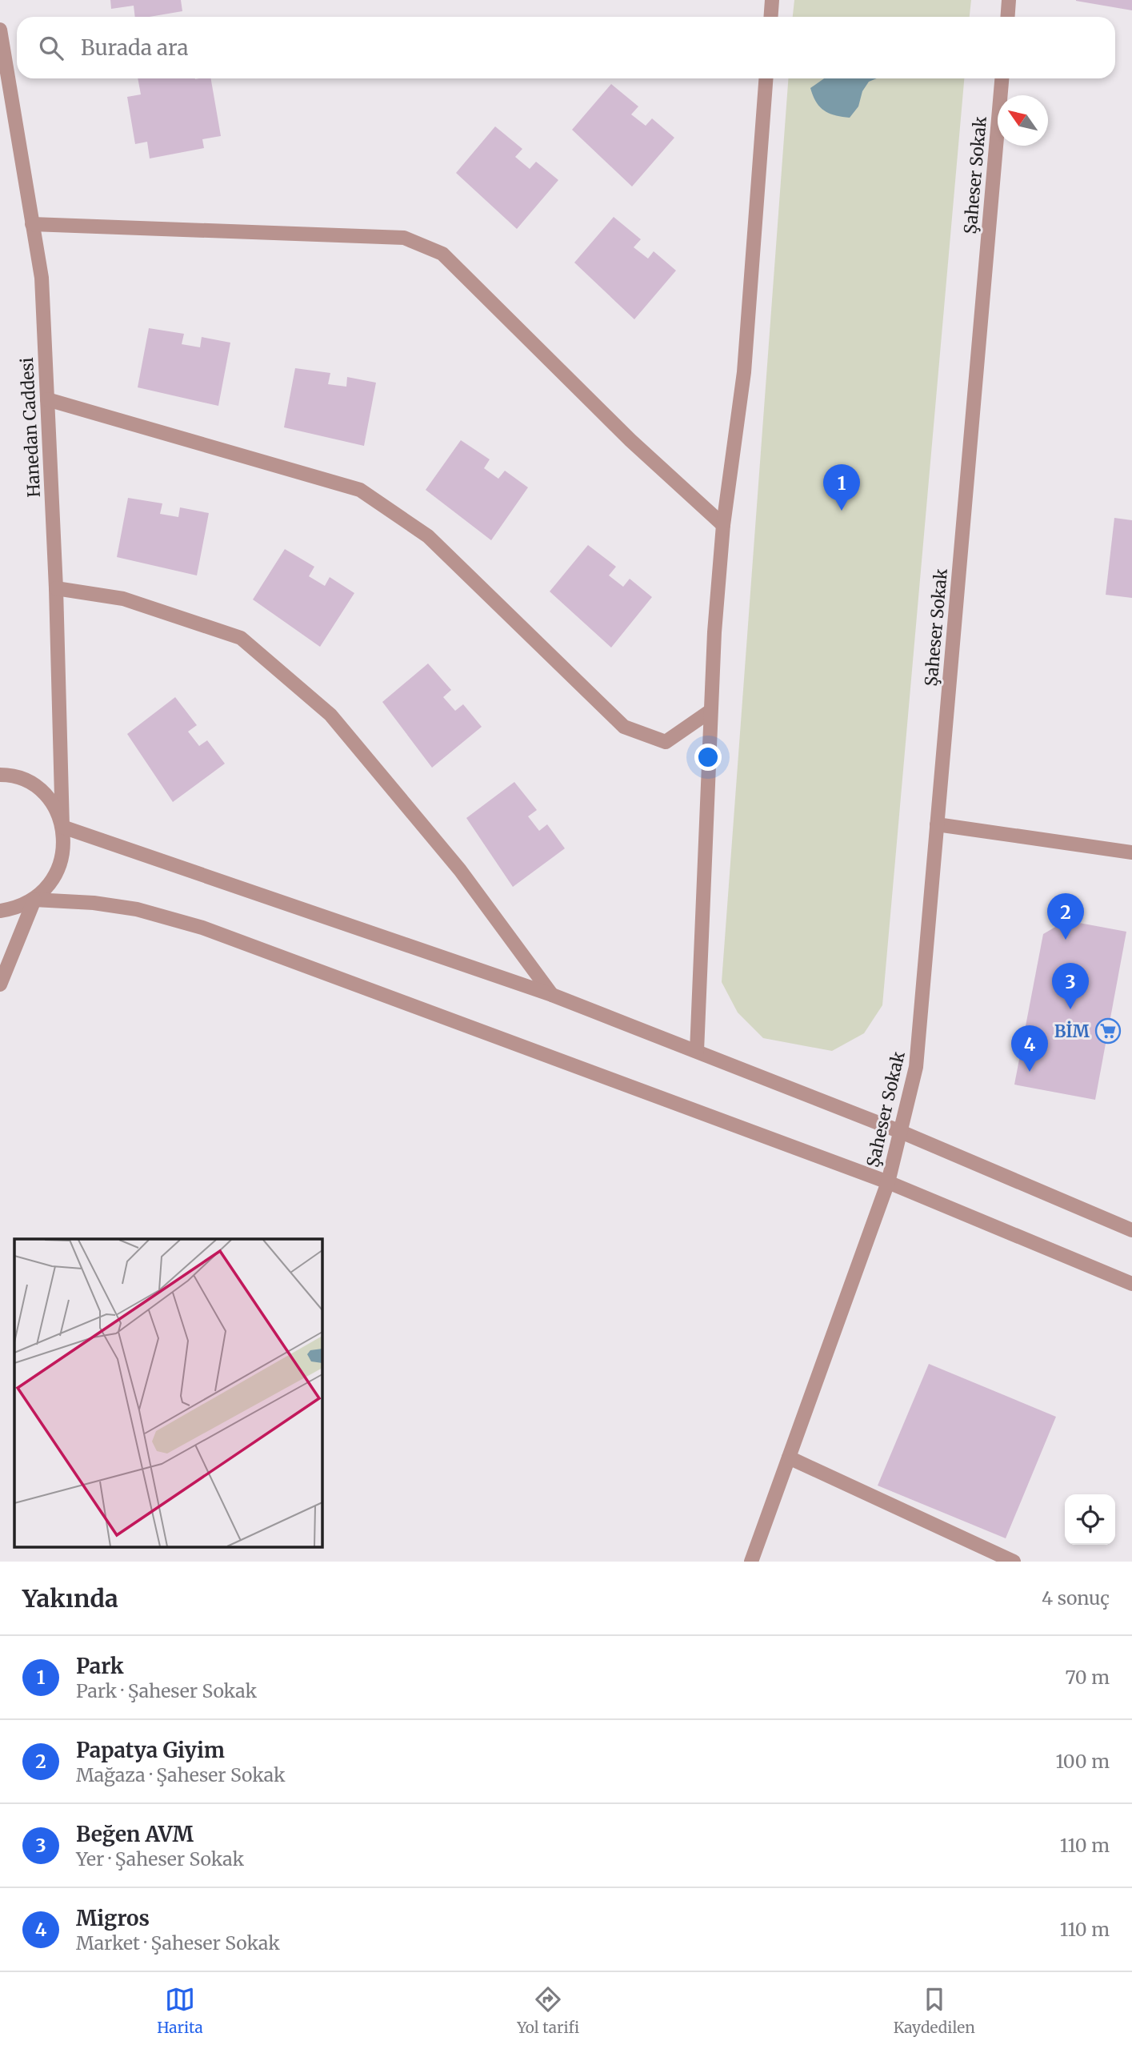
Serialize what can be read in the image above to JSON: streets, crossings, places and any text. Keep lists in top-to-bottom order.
{
  "streets": {
    "street": ["Şaheser Sokak", "Hanedan Caddesi"]
  },
  "places": {
    "supermarket": ["BİM"]
  },
  "north": "top left",
  "page": {
    "search": "Burada ara",
    "pins": [
      "1",
      "2",
      "3",
      "4"
    ],
    "heading": ["Yakında", "4 sonuç"],
    "list": [
      {
        "mark": "1",
        "name": "Park",
        "note": "Park · Şaheser Sokak",
        "value": "70 m"
      },
      {
        "mark": "2",
        "name": "Papatya Giyim",
        "note": "Mağaza · Şaheser Sokak",
        "value": "100 m"
      },
      {
        "mark": "3",
        "name": "Beğen AVM",
        "note": "Yer · Şaheser Sokak",
        "value": "110 m"
      },
      {
        "mark": "4",
        "name": "Migros",
        "note": "Market · Şaheser Sokak",
        "value": "110 m"
      }
    ],
    "nav": ["Harita", "Yol tarifi", "Kaydedilen"]
  }
}
